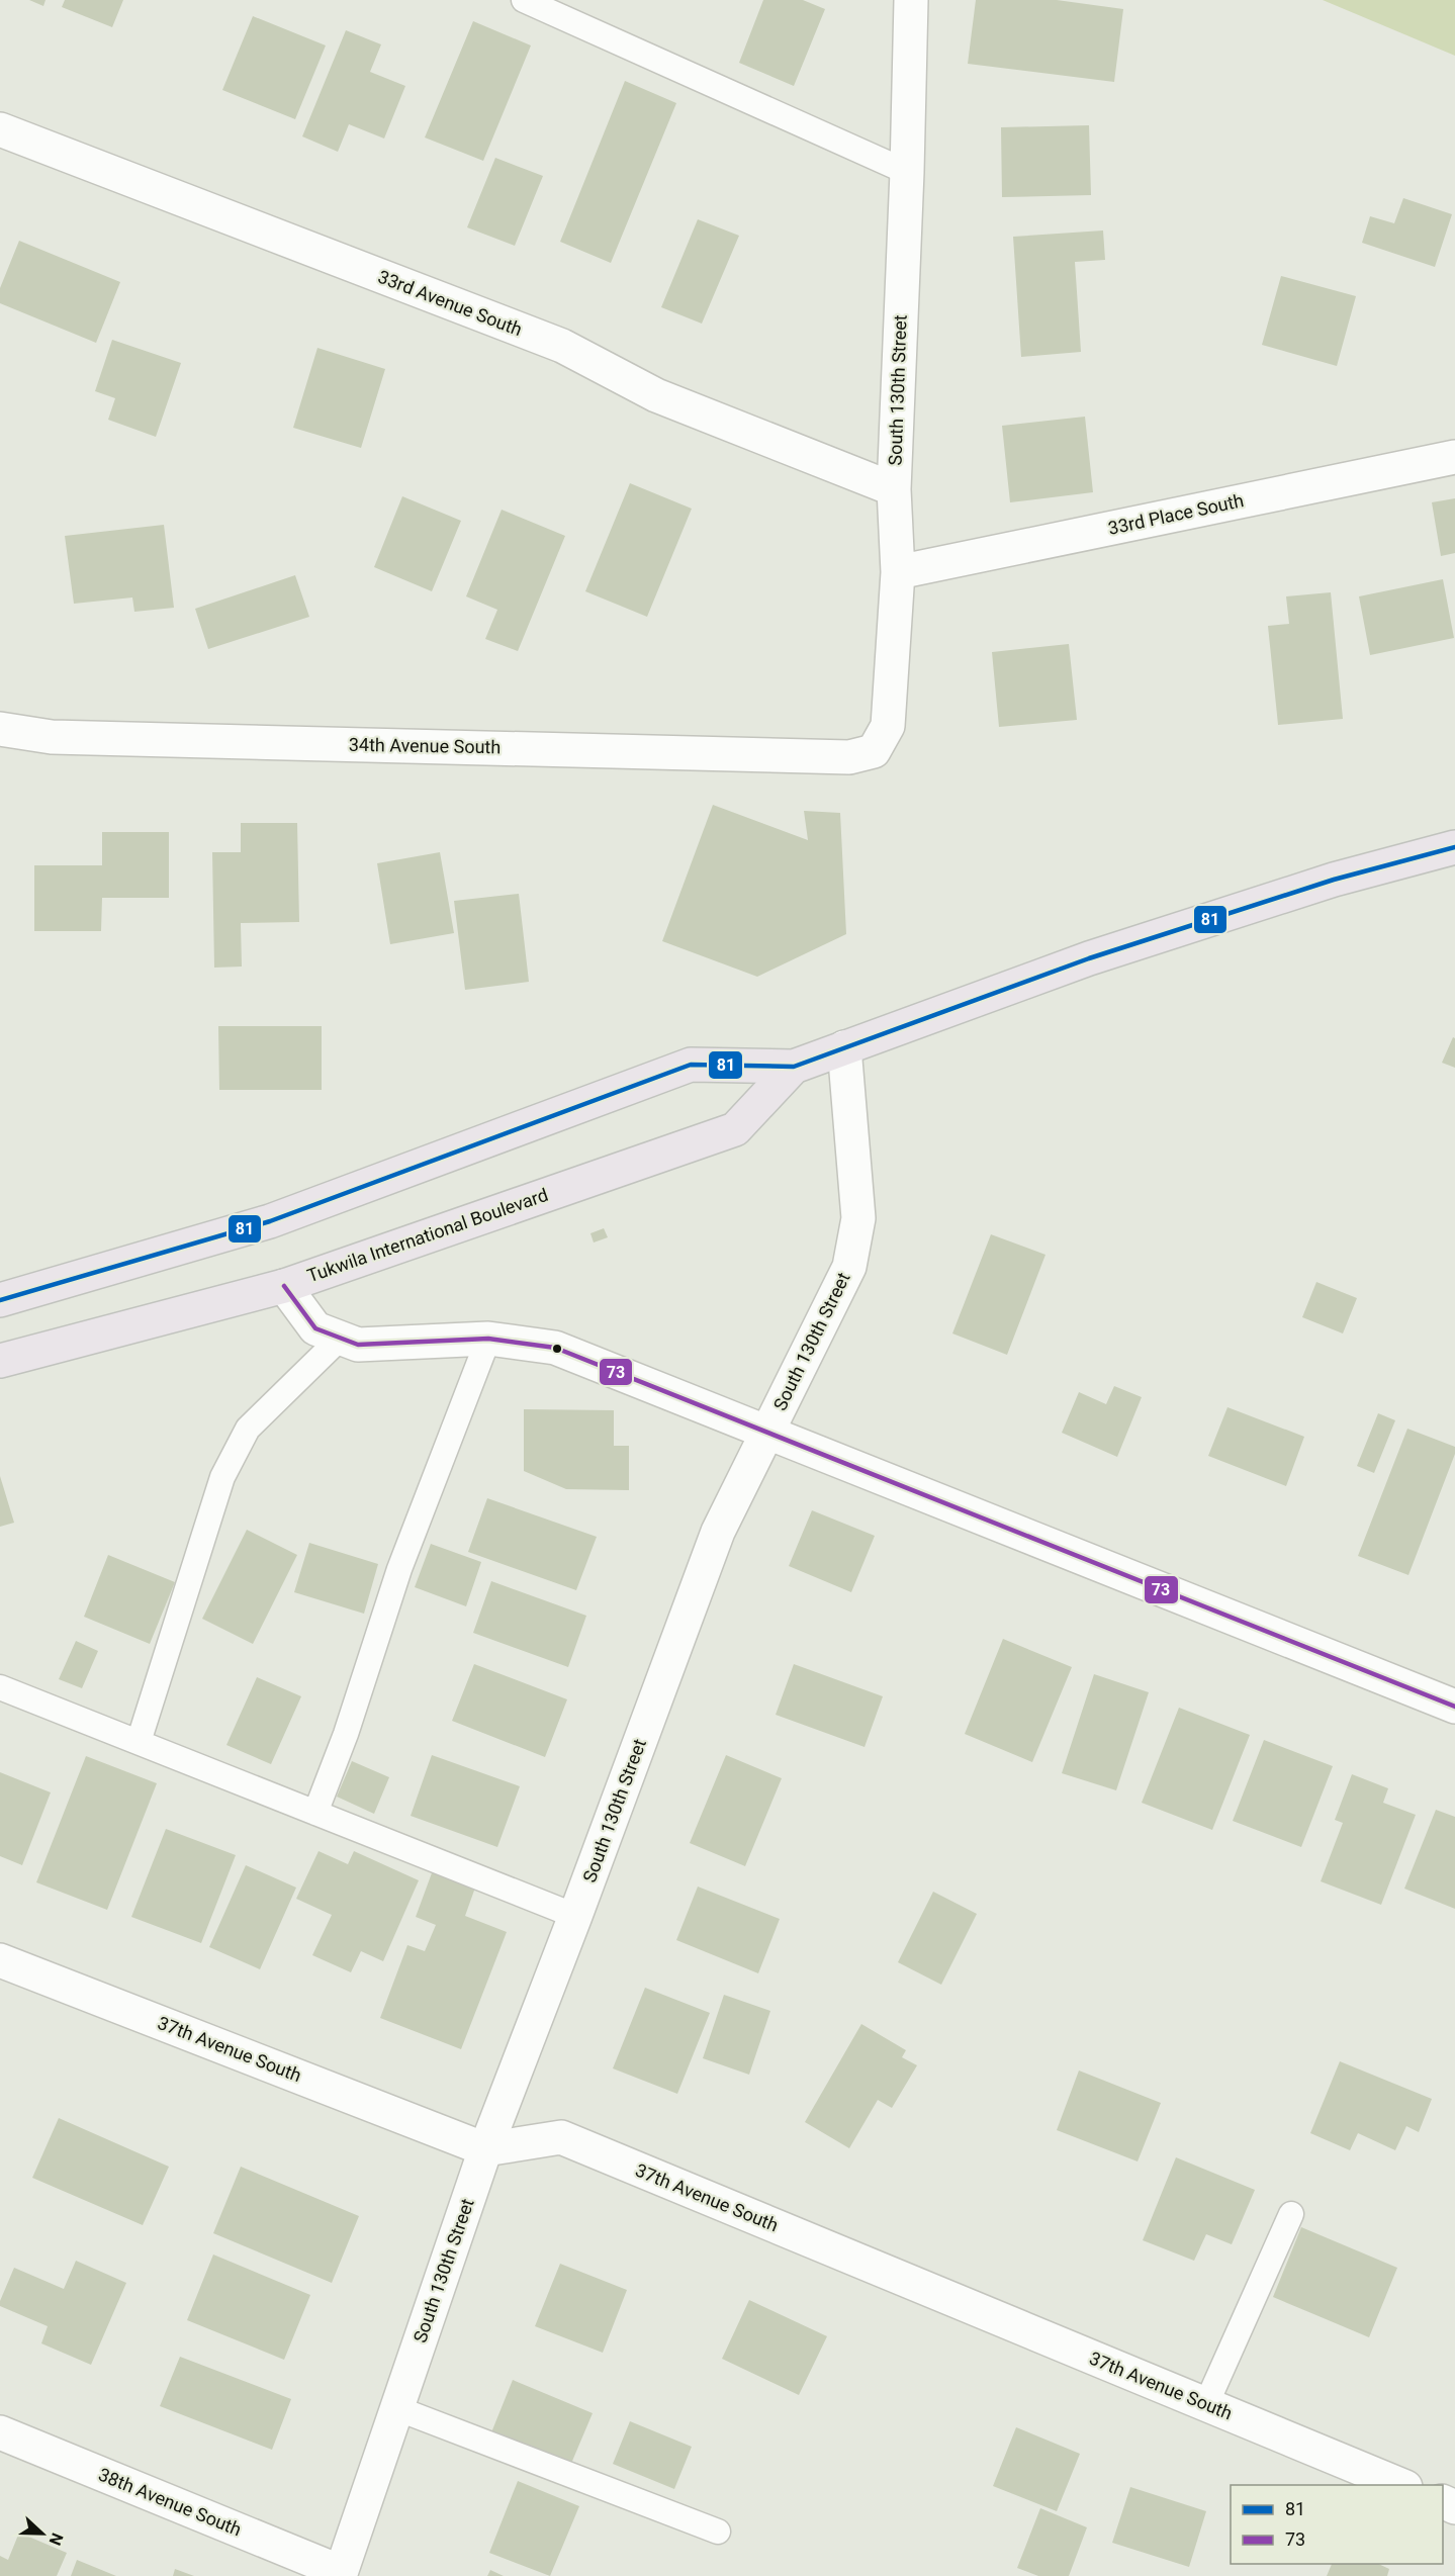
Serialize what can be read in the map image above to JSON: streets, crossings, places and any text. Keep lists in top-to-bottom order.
{
  "streets": {
    "main road": ["Tukwila International Boulevard"],
    "street": [
      "33rd Avenue South",
      "South 130th Street",
      "33rd Place South",
      "34th Avenue South",
      "37th Avenue South",
      "38th Avenue South"
    ]
  },
  "crossings": [
    ["33rd Avenue South", "South 130th Street"],
    ["South 130th Street", "33rd Place South"],
    ["South 130th Street", "34th Avenue South"],
    ["South 130th Street", "Tukwila International Boulevard"],
    ["South 130th Street", "37th Avenue South"],
    ["South 130th Street", "38th Avenue South"]
  ],
  "lines": ["transit line 81", "transit line 73"],
  "legend": ["81", "73"],
  "north": "right"
}
